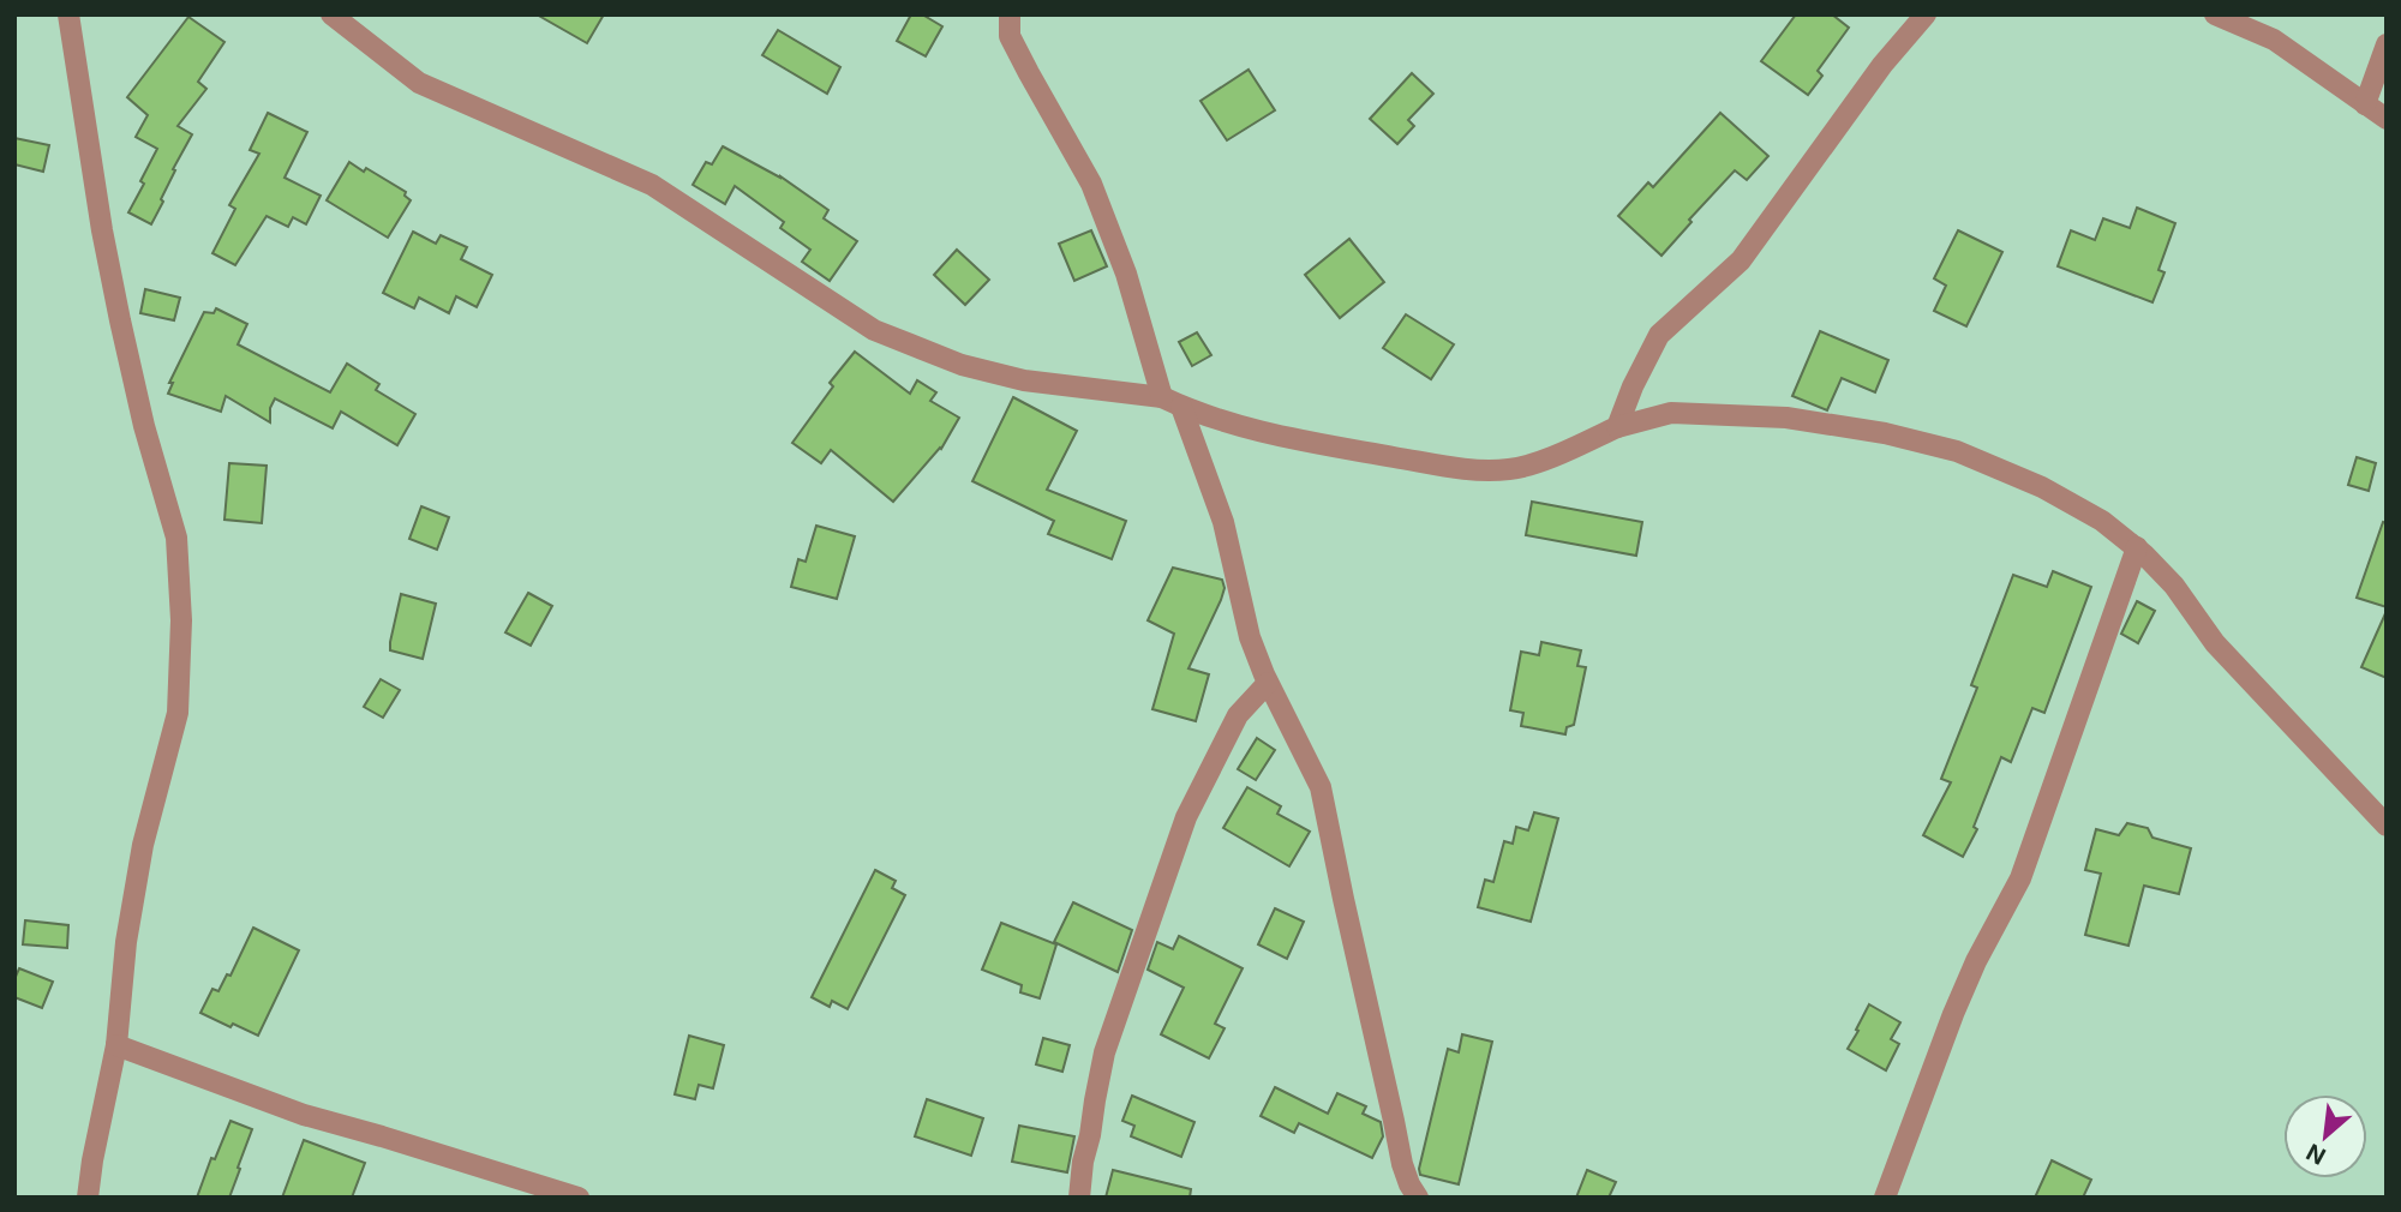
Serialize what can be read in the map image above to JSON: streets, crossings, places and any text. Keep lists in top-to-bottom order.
{
  "north": "bottom left"
}
